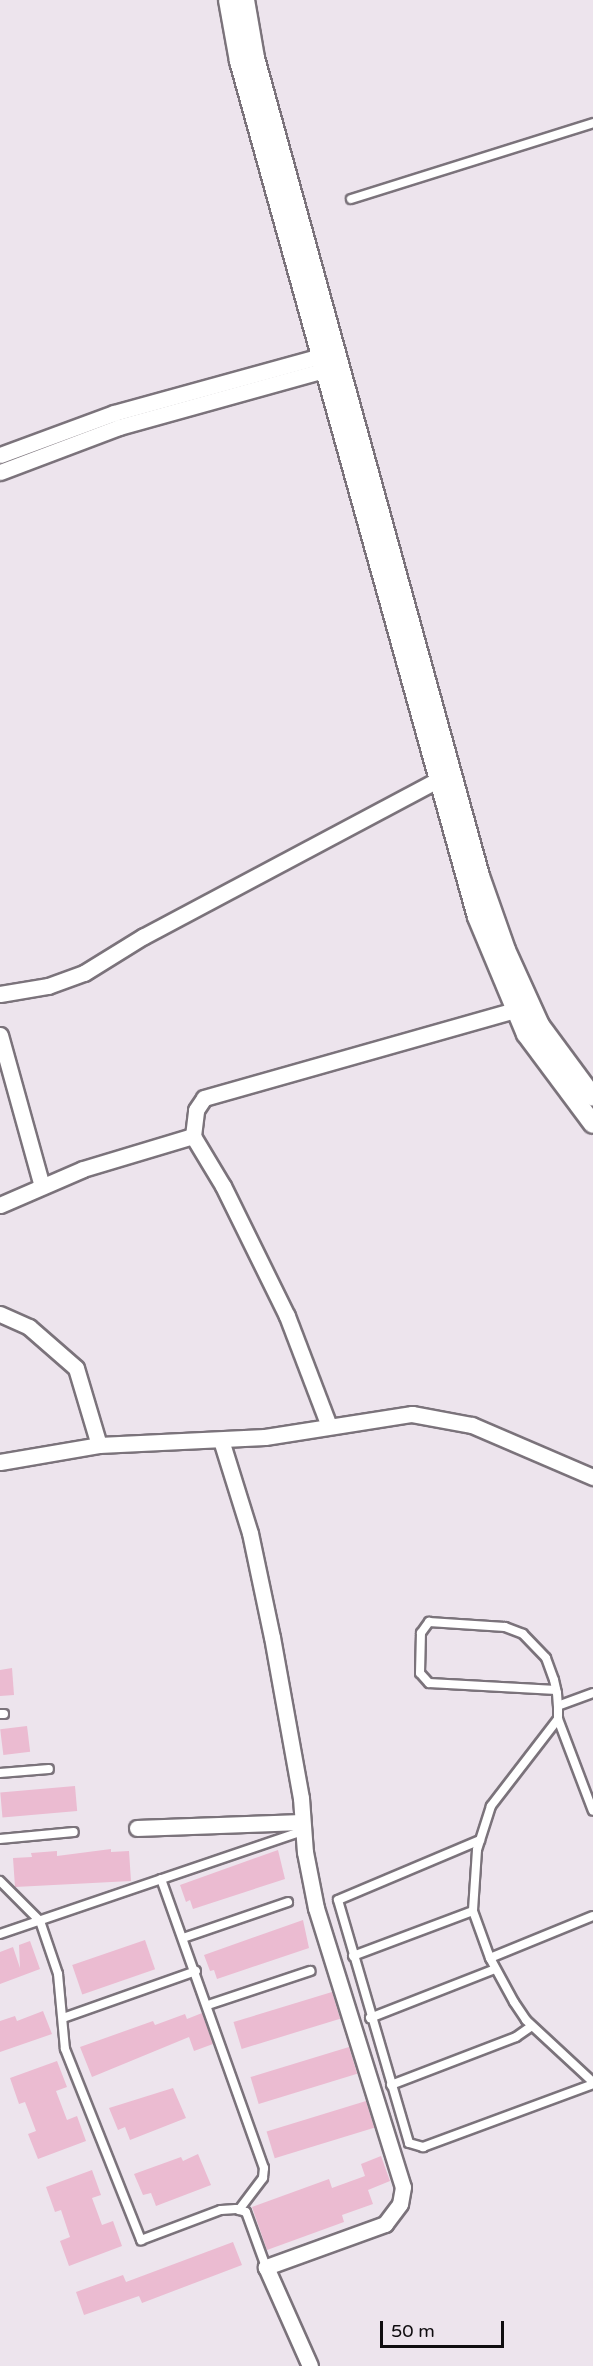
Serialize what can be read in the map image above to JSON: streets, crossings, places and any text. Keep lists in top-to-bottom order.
{
  "scale_bar": "50 m"
}
